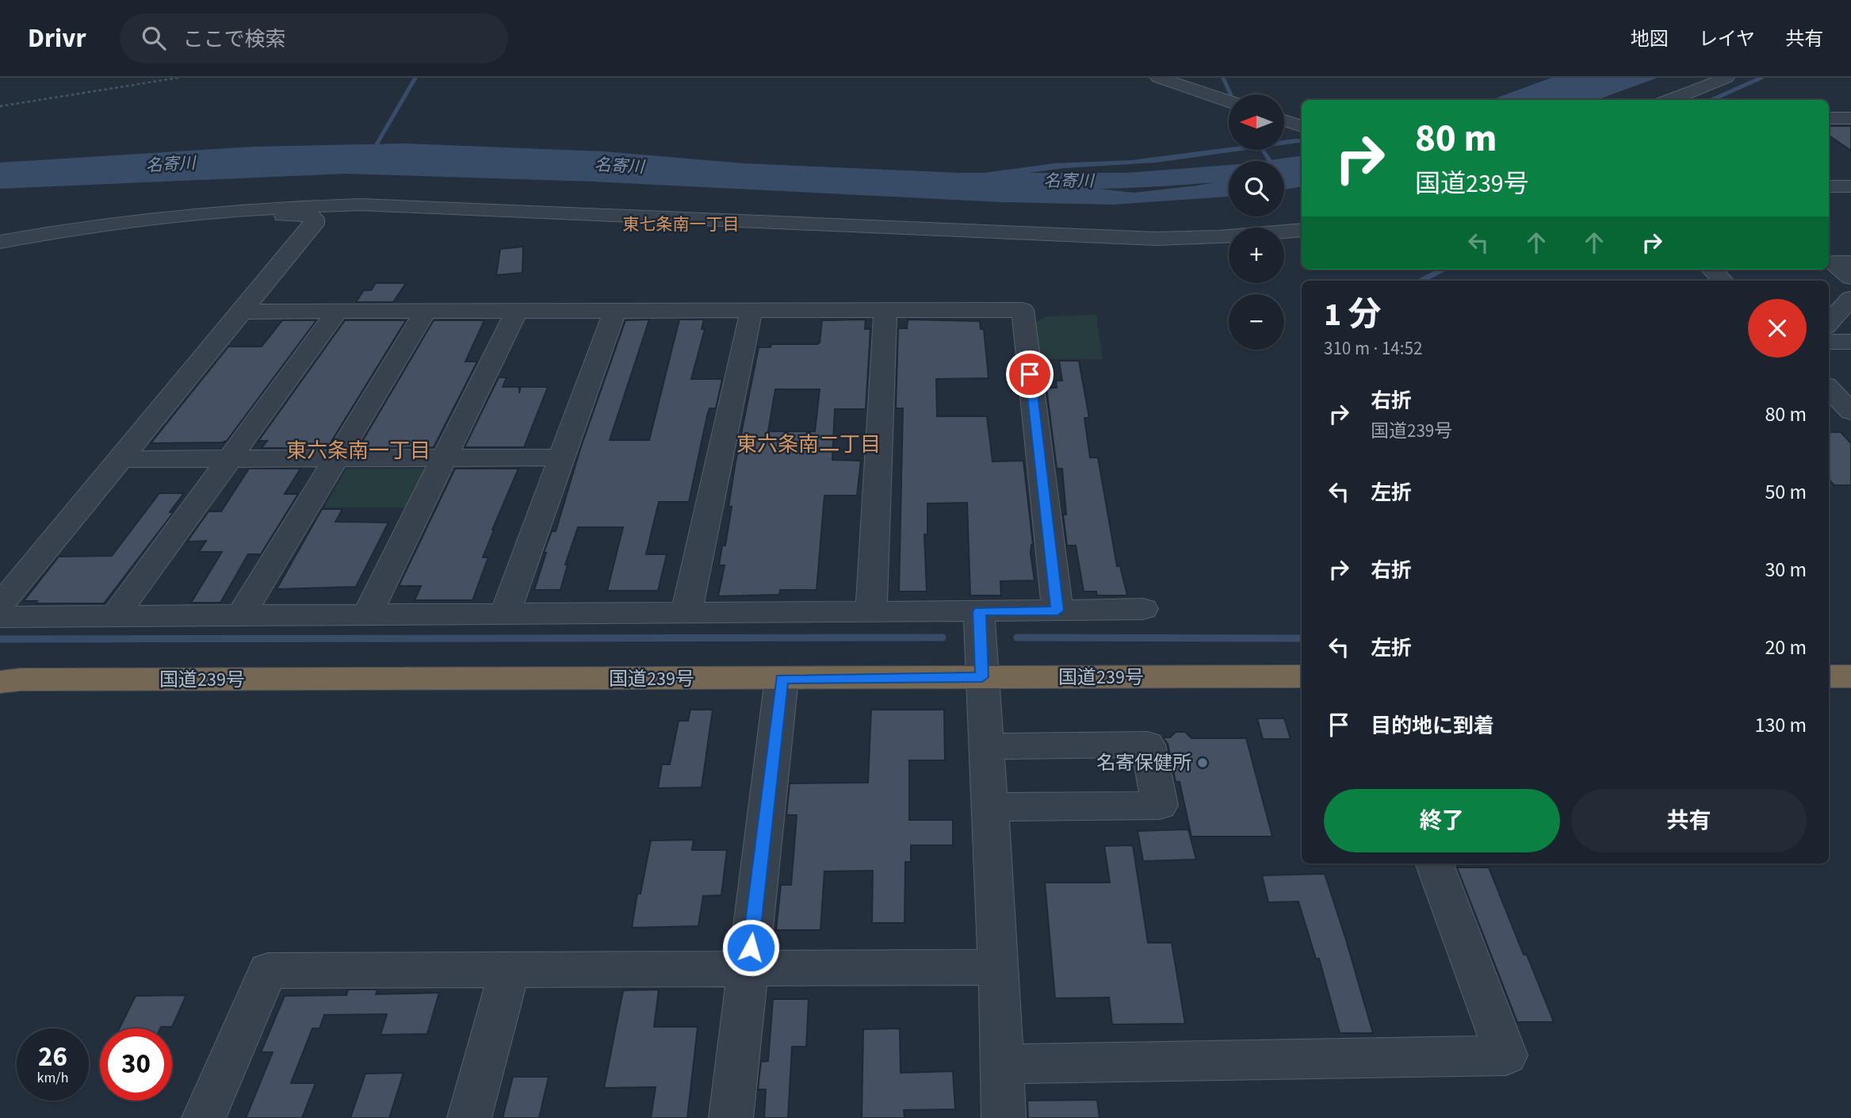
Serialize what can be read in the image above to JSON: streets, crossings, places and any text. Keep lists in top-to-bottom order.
{
  "streets": {
    "highway": ["国道239号"]
  },
  "districts": ["東七条南一丁目", "東六条南二丁目", "東六条南一丁目"],
  "water": ["名寄川"],
  "places": ["名寄保健所"],
  "north": "left",
  "page": {
    "header": "Drivr",
    "search": "ここで検索",
    "nav": ["地図", "レイヤ", "共有"],
    "map_buttons": ["+", "−"],
    "turn": ["80 m", "国道239号"],
    "heading": ["1 分", "310 m · 14:52"],
    "list": [
      {
        "name": "右折",
        "note": "国道239号",
        "value": "80 m"
      },
      {
        "name": "左折",
        "value": "50 m"
      },
      {
        "name": "右折",
        "value": "30 m"
      },
      {
        "name": "左折",
        "value": "20 m"
      },
      {
        "name": "目的地に到着",
        "value": "130 m"
      }
    ],
    "buttons": ["終了", "共有"],
    "speed": "26 km/h",
    "limit": "30"
  }
}
